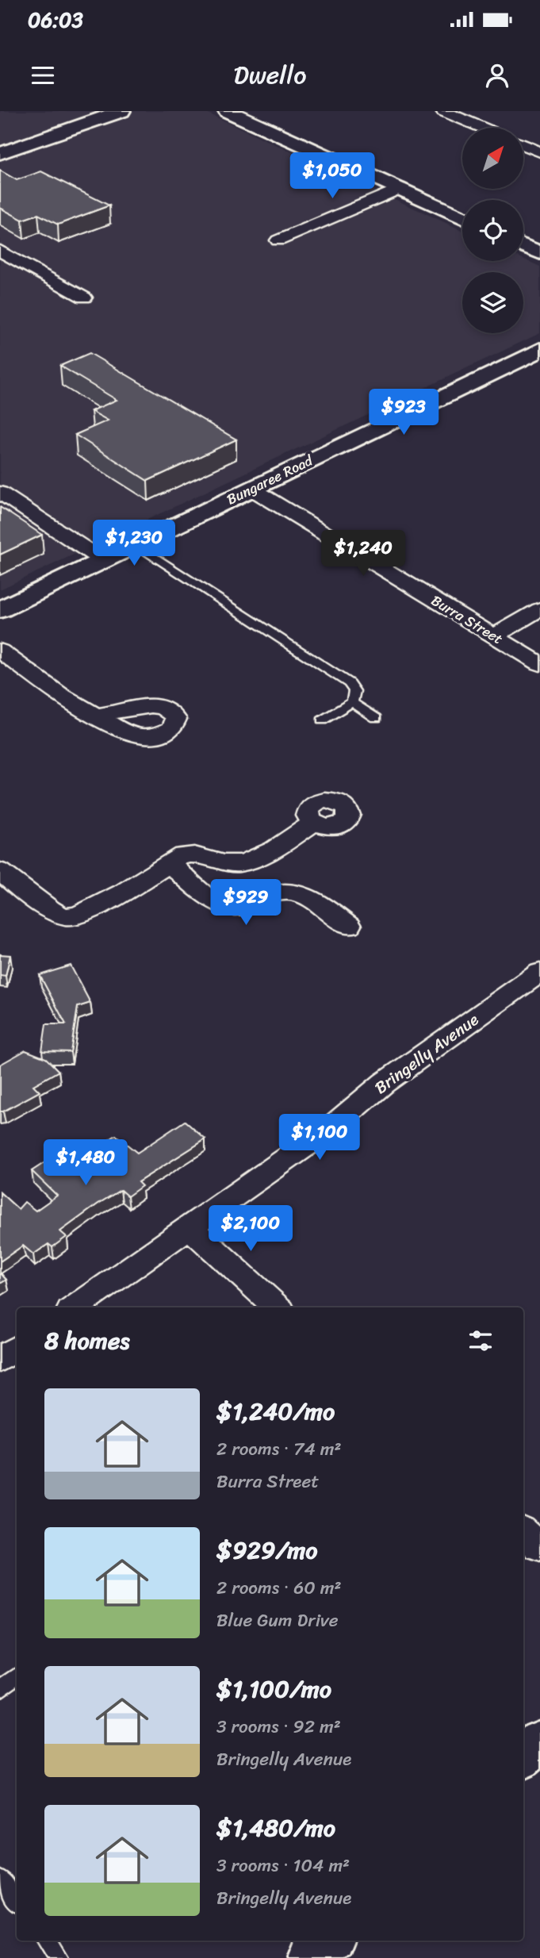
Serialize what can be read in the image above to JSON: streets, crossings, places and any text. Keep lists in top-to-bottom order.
{
  "streets": {
    "street": ["Bungaree Road", "Burra Street", "Bringelly Avenue"]
  },
  "crossings": [
    ["Bungaree Road", "Burra Street"]
  ],
  "north": "top right",
  "page": {
    "status": "06:03",
    "header": "Dwello",
    "price": [
      "$1,050",
      "$923",
      "$1,230",
      "$1,240",
      "$929",
      "$1,100",
      "$1,480",
      "$2,100"
    ],
    "heading": "8 homes",
    "list": [
      {
        "name": "$1,240/mo",
        "note": "2 rooms · 74 m² · Burra Street"
      },
      {
        "name": "$929/mo",
        "note": "2 rooms · 60 m² · Blue Gum Drive"
      },
      {
        "name": "$1,100/mo",
        "note": "3 rooms · 92 m² · Bringelly Avenue"
      },
      {
        "name": "$1,480/mo",
        "note": "3 rooms · 104 m² · Bringelly Avenue"
      }
    ]
  }
}
